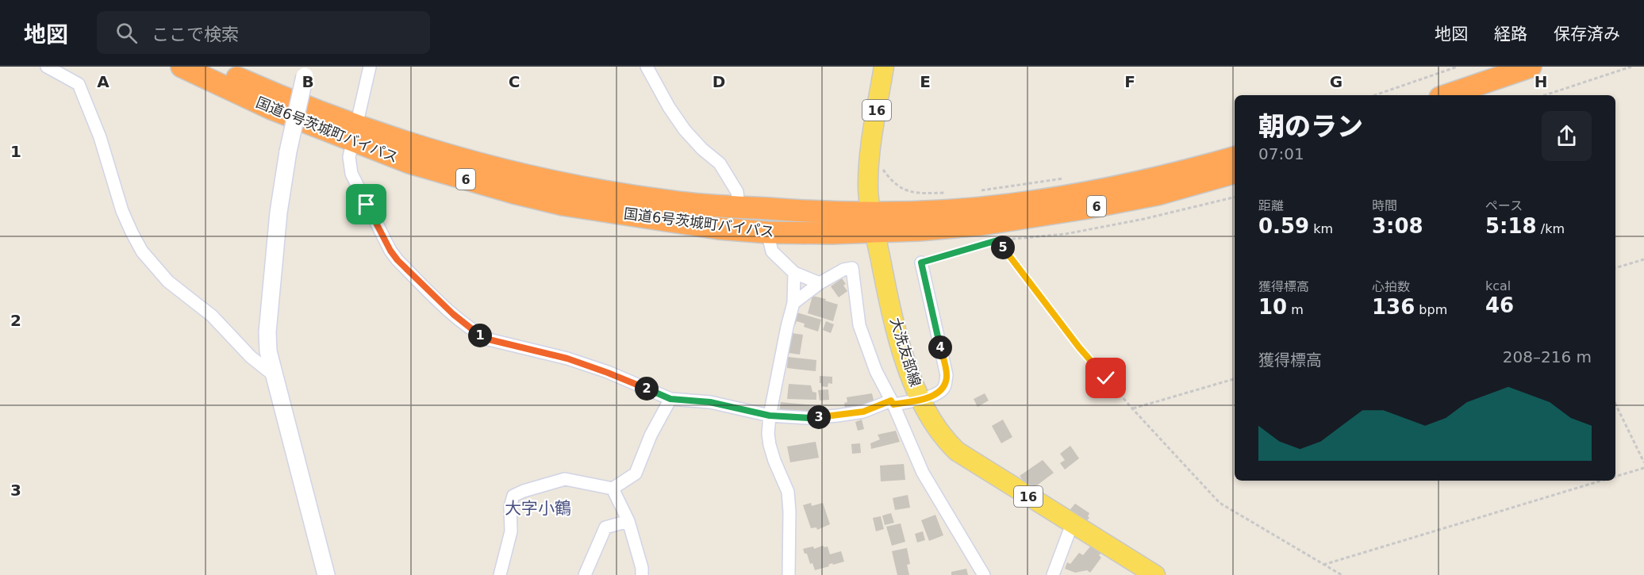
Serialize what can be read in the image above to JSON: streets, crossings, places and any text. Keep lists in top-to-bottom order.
{
  "streets": {
    "highway": ["国道6号茨城町バイパス", "6"],
    "main road": ["16", "大洗友部線"]
  },
  "crossings": [
    ["国道6号茨城町バイパス", "大洗友部線"]
  ],
  "districts": ["大字小鶴"],
  "page": {
    "header": "地図",
    "search": "ここで検索",
    "nav": ["地図", "経路", "保存済み"],
    "heading": ["朝のラン", "07:01"],
    "stats": [
      ["距離", "0.59 km"],
      ["時間", "3:08"],
      ["ペース", "5:18 /km"],
      ["獲得標高", "10 m"],
      ["心拍数", "136 bpm"],
      ["kcal", "46"]
    ],
    "pins": [
      "5",
      "1",
      "4",
      "2",
      "3"
    ],
    "chart": ["獲得標高", "208–216 m"]
  },
  "grid": {
    "columns": [
      "A",
      "B",
      "C",
      "D",
      "E",
      "F",
      "G",
      "H"
    ],
    "rows": ["1", "2", "3"]
  }
}
